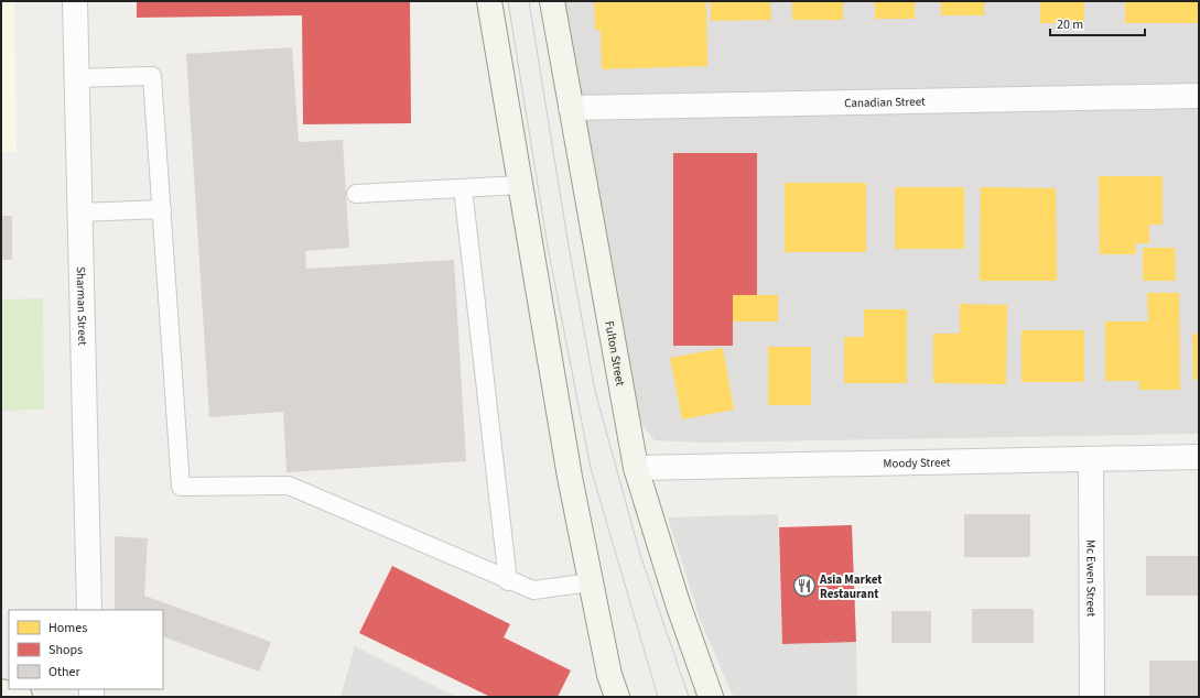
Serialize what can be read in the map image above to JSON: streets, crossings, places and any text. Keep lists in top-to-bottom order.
{
  "streets": {
    "main road": ["Fulton Street"],
    "street": [
      "Canadian Street",
      "Sharman Street",
      "Moody Street",
      "Mc Ewen Street"
    ]
  },
  "crossings": [
    ["Canadian Street", "Fulton Street"],
    ["Fulton Street", "Moody Street"],
    ["Moody Street", "Mc Ewen Street"]
  ],
  "places": {
    "restaurant": ["Asia Market Restaurant"]
  },
  "legend": ["Homes", "Shops", "Other"],
  "scale_bar": "20 m"
}
